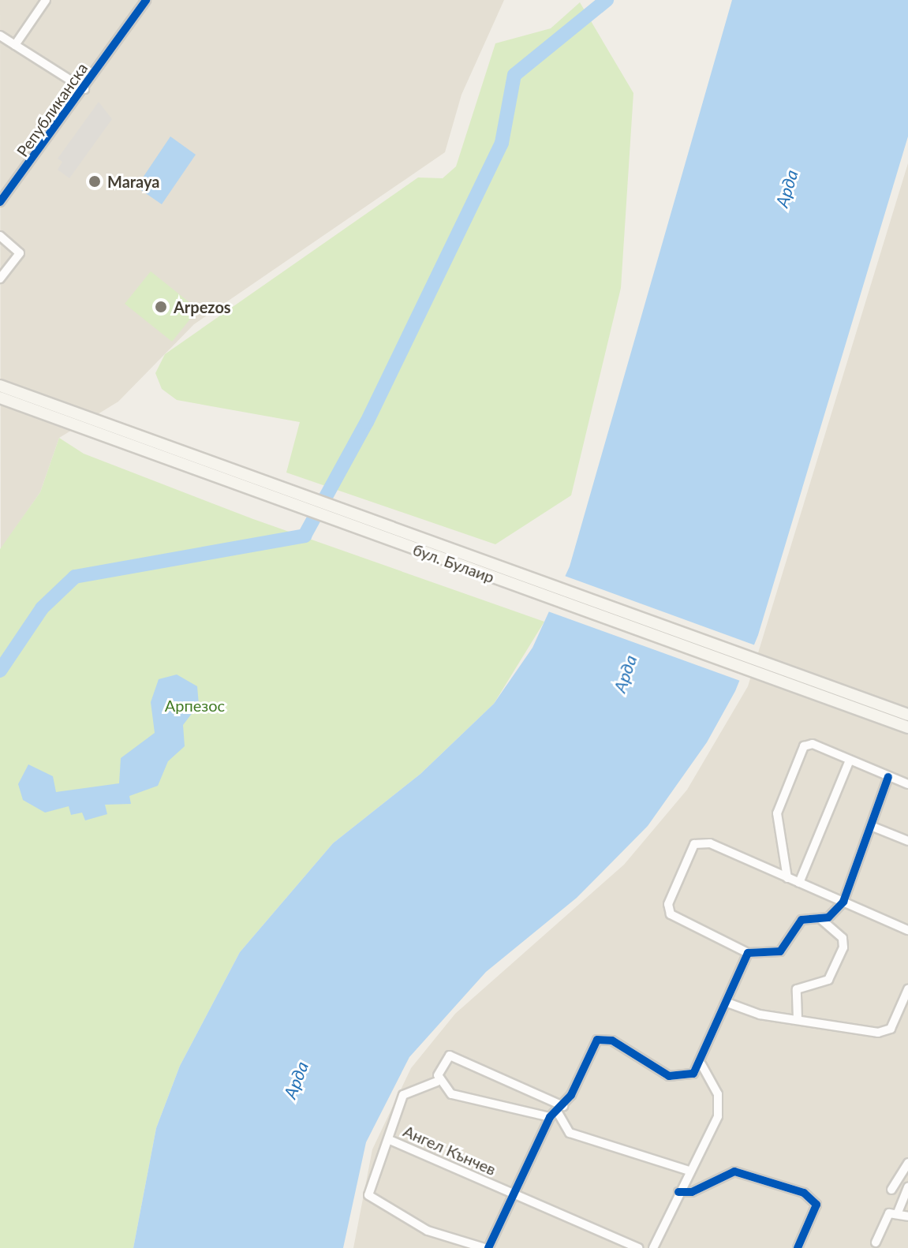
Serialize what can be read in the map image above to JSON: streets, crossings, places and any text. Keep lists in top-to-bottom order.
{
  "streets": {
    "main road": ["бул. Булаир"],
    "street": ["Републиканска", "Ангел Кънчев"]
  },
  "water": ["Арда"],
  "parks": ["Арпезос"],
  "places": ["Maraya", "Arpezos"]
}
